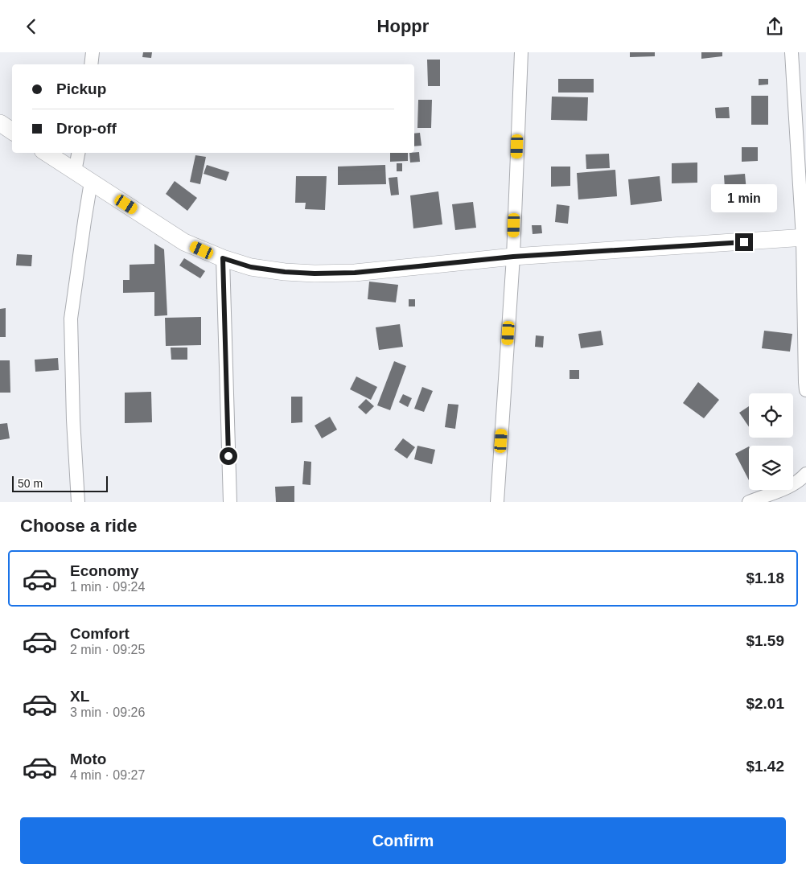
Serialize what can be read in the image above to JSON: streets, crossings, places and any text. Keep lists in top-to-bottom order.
{
  "scale_bar": "50 m",
  "page": {
    "header": "Hoppr",
    "banner": ["Pickup", "Drop-off"],
    "bubble": "1 min",
    "scale": "50 m",
    "heading": "Choose a ride",
    "list": [
      {
        "name": "Economy",
        "note": "1 min · 09:24",
        "value": "$1.18"
      },
      {
        "name": "Comfort",
        "note": "2 min · 09:25",
        "value": "$1.59"
      },
      {
        "name": "XL",
        "note": "3 min · 09:26",
        "value": "$2.01"
      },
      {
        "name": "Moto",
        "note": "4 min · 09:27",
        "value": "$1.42"
      }
    ],
    "buttons": "Confirm"
  }
}
